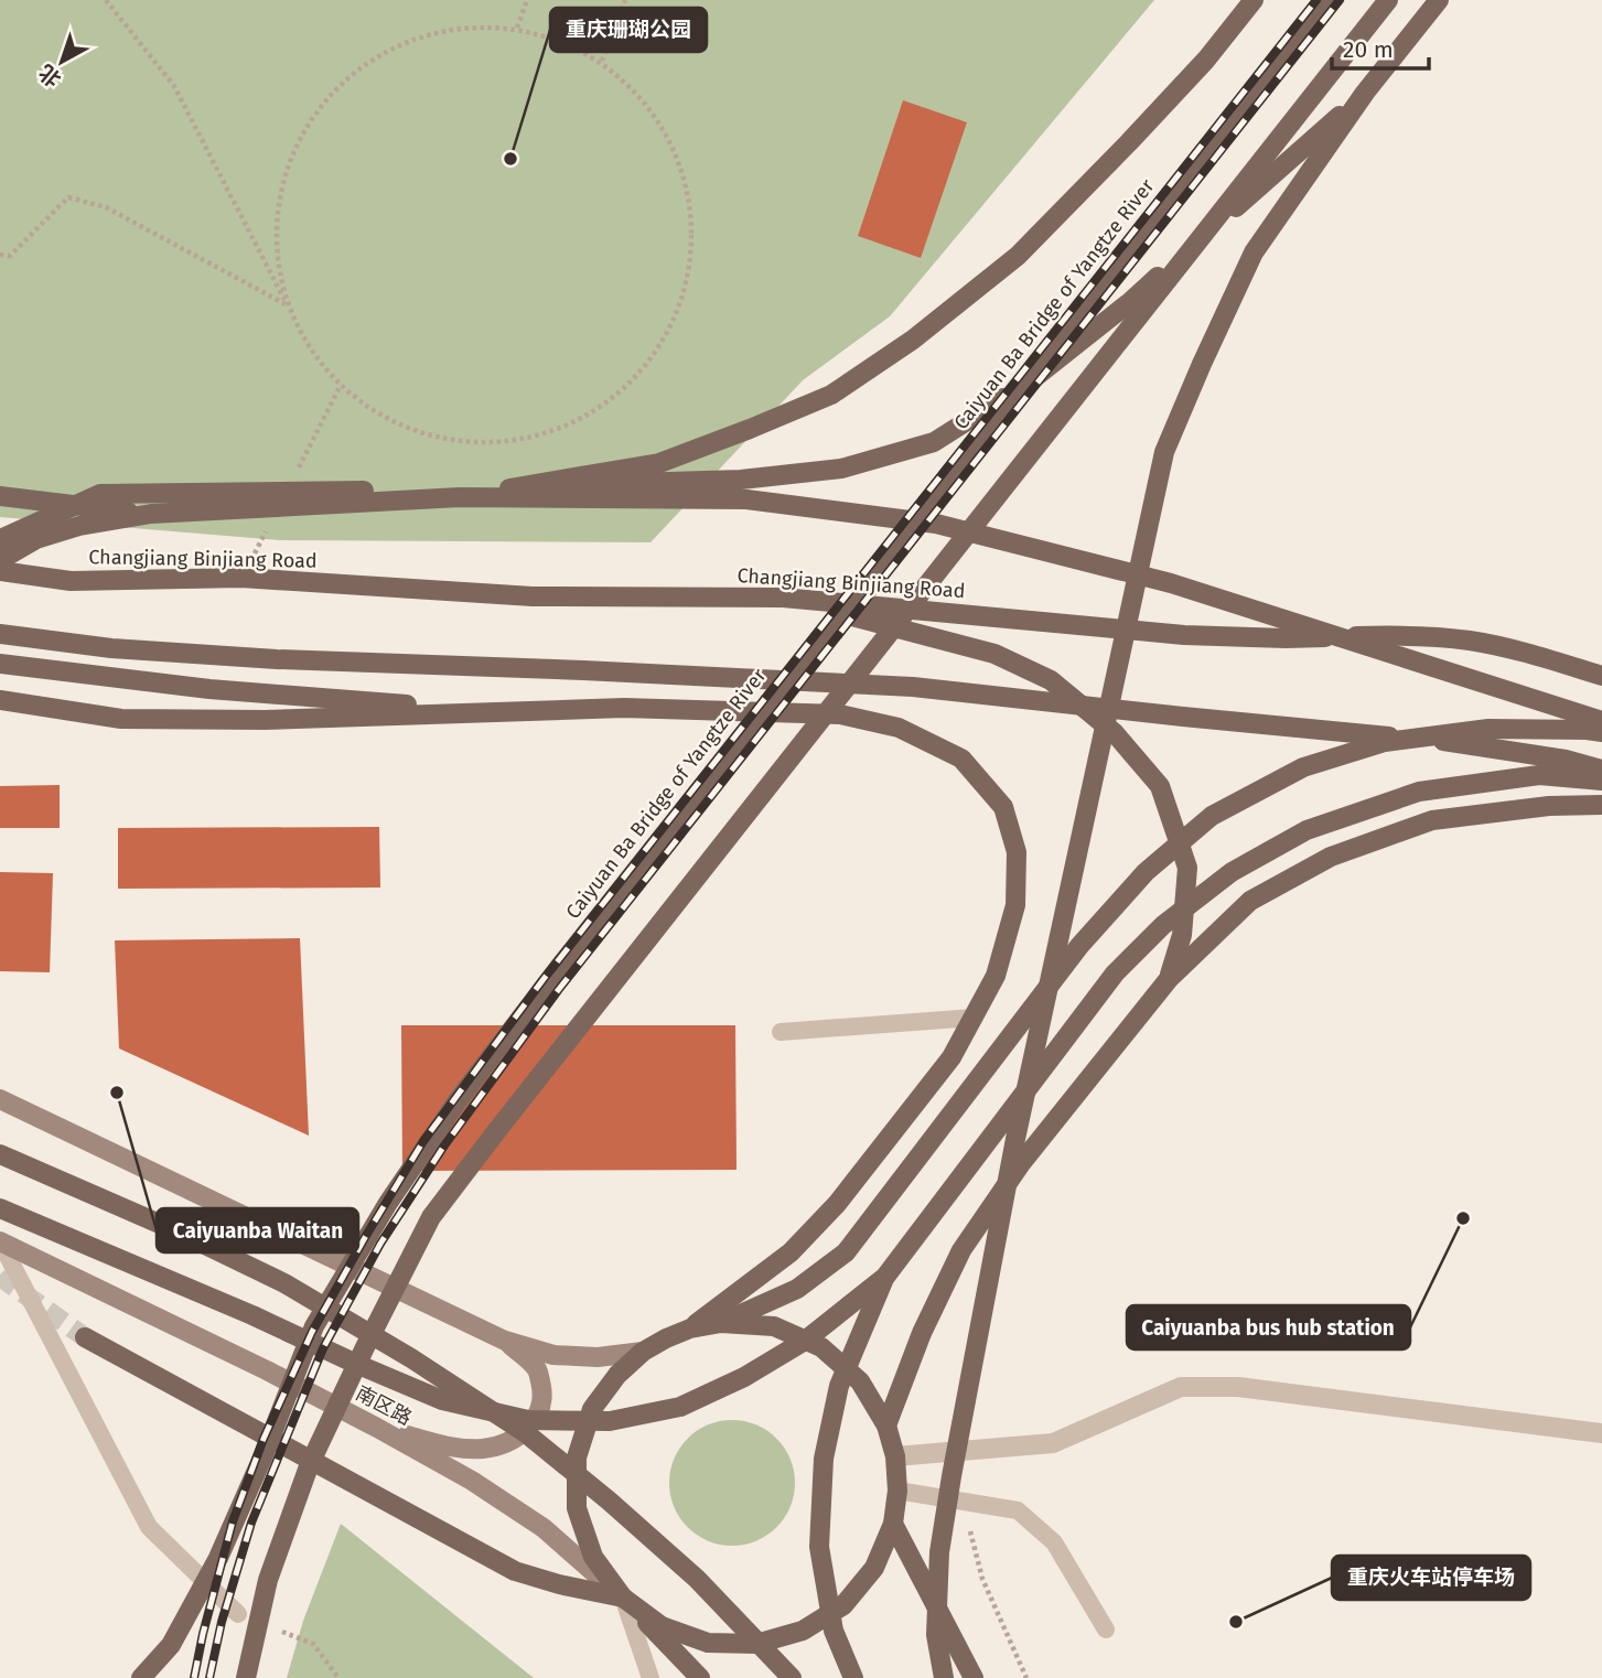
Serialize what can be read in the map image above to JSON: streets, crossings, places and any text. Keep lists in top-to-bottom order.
{
  "streets": {
    "main road": ["Caiyuan Ba Bridge of Yangtze River", "Changjiang Binjiang Road", "南区路"]
  },
  "places": [
    "重庆珊瑚公园",
    "Caiyuanba Waitan",
    "Caiyuanba bus hub station",
    "重庆火车站停车场"
  ],
  "scale_bar": "20 m",
  "north": "bottom left"
}
